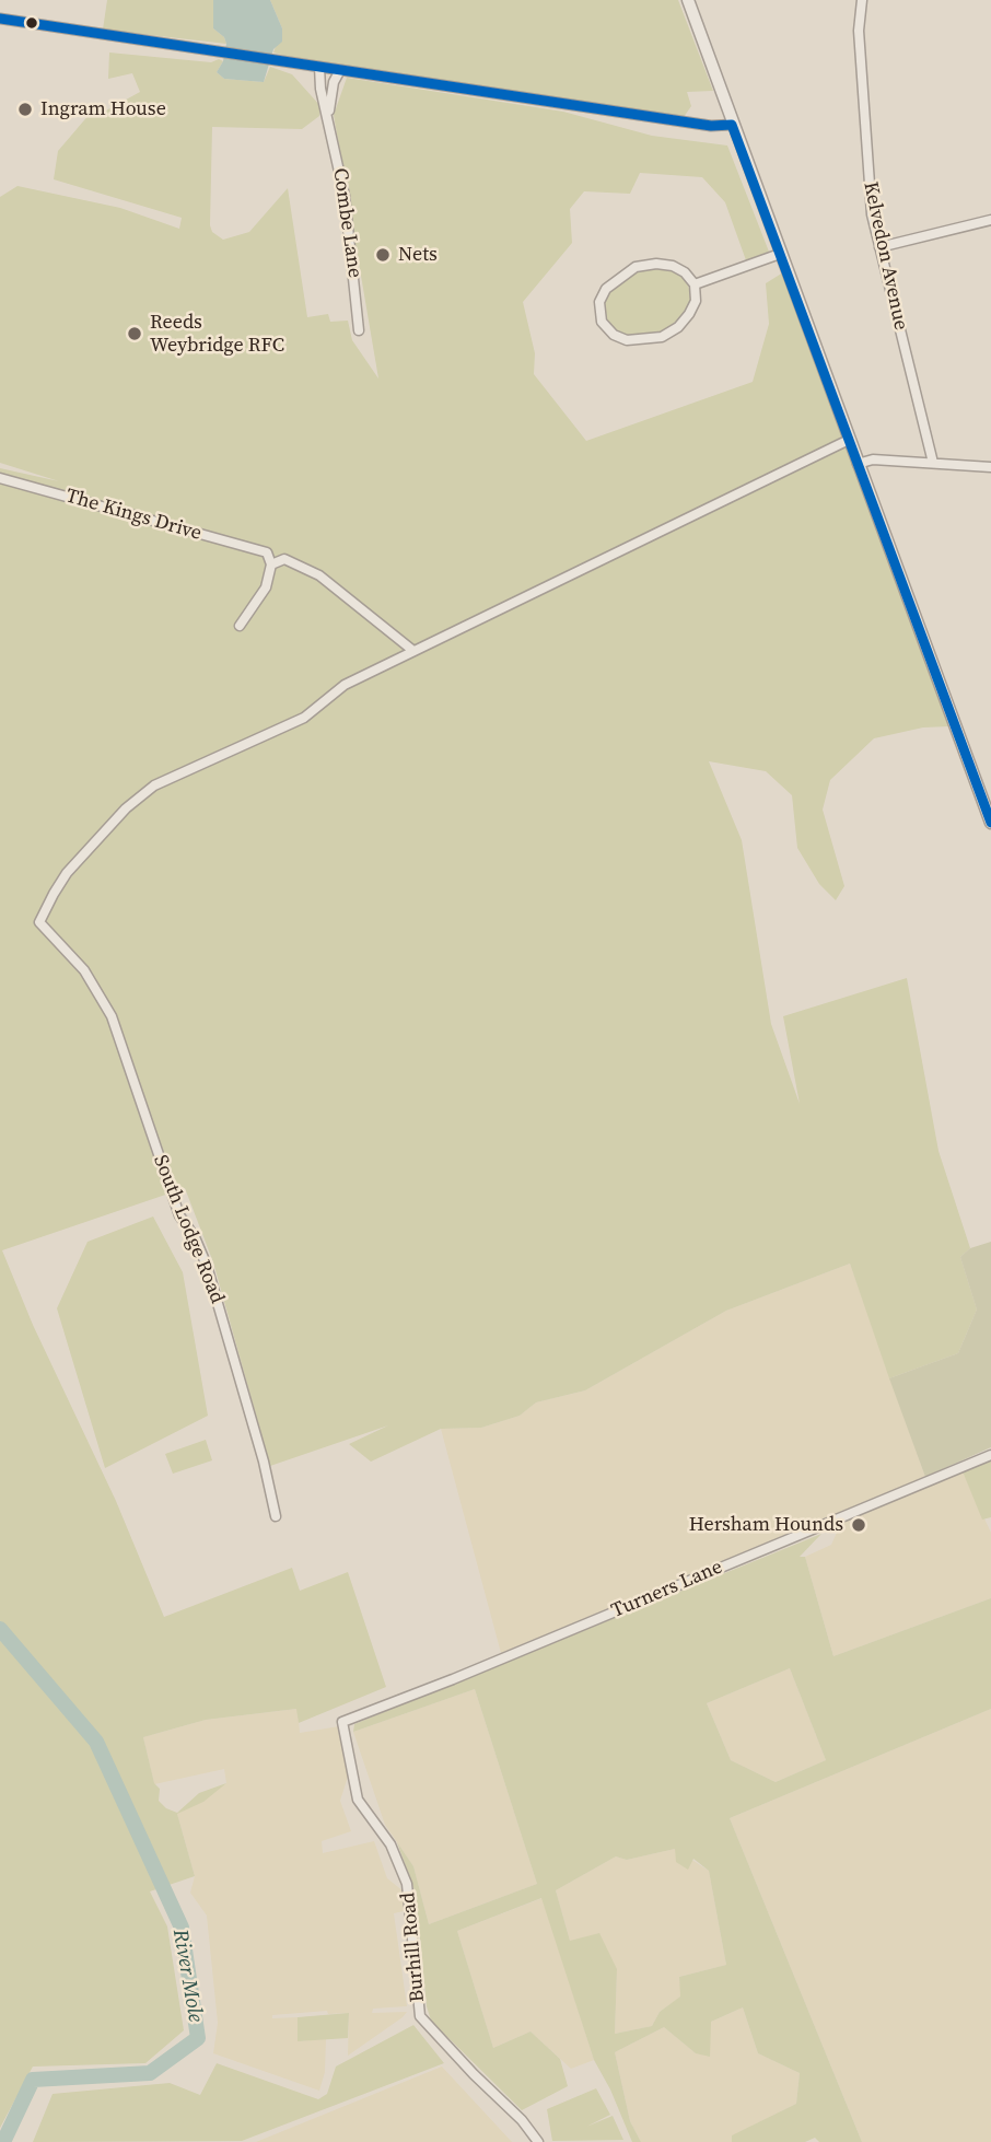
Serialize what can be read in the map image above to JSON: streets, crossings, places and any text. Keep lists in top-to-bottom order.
{
  "streets": {
    "street": [
      "Combe Lane",
      "Kelvedon Avenue",
      "The Kings Drive",
      "South Lodge Road",
      "Turners Lane",
      "Burhill Road"
    ]
  },
  "crossings": [
    ["The Kings Drive", "South Lodge Road"],
    ["Turners Lane", "Burhill Road"]
  ],
  "water": ["River Mole"],
  "places": [
    "Ingram House",
    "Nets",
    "Reeds Weybridge RFC",
    "Hersham Hounds"
  ]
}
